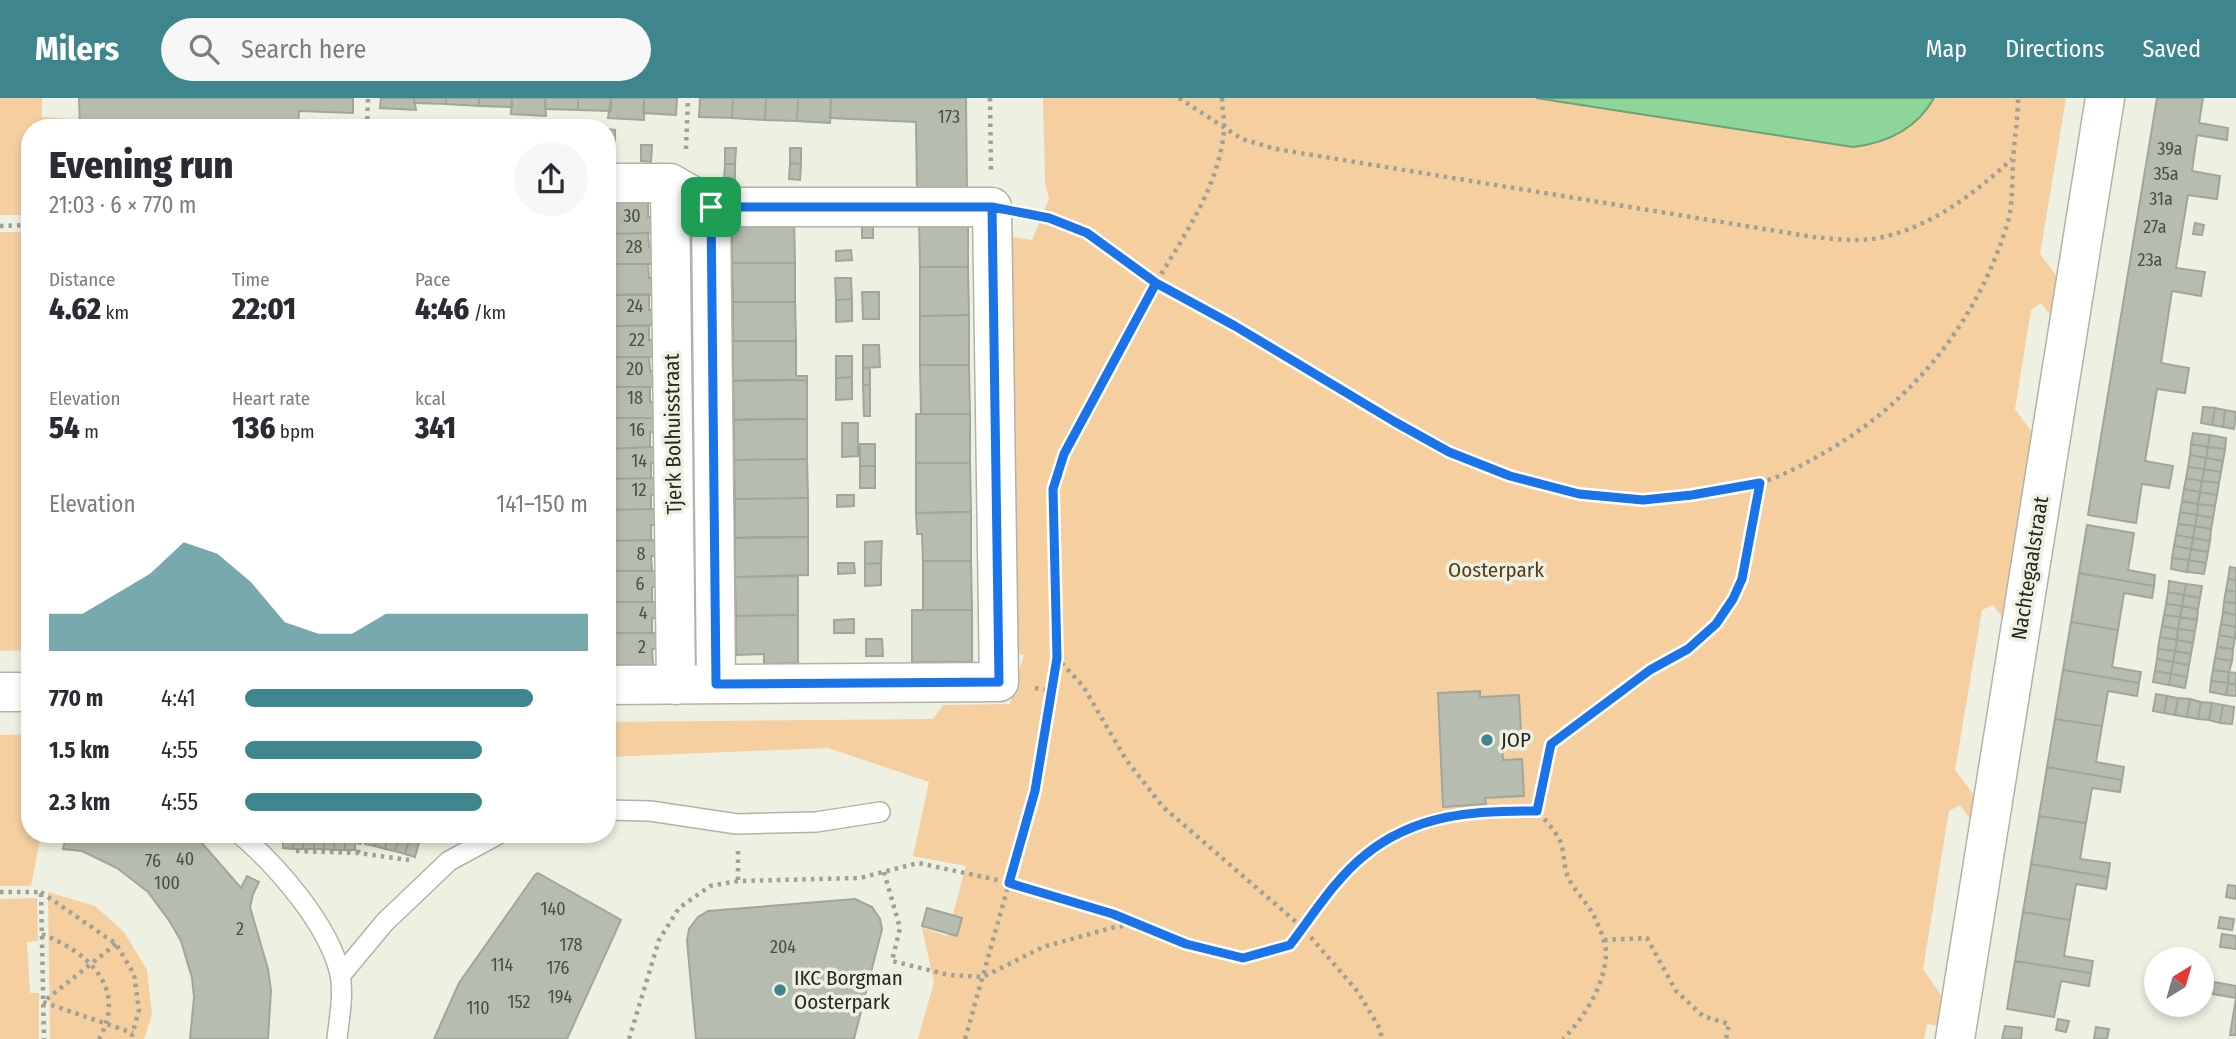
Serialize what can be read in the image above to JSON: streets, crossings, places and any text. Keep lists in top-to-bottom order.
{
  "streets": {
    "street": ["Tjerk Bolhuisstraat", "Nachtegaalstraat"]
  },
  "parks": ["Oosterpark"],
  "places": ["JOP", "IKC Borgman Oosterpark"],
  "house_numbers": [
    "173",
    "39a",
    "35a",
    "31a",
    "30",
    "27a",
    "28",
    "23a",
    "24",
    "22",
    "20",
    "18",
    "16",
    "14",
    "12",
    "8",
    "6",
    "4",
    "2",
    "40",
    "76",
    "100",
    "140",
    "2",
    "178",
    "204",
    "114",
    "176",
    "194",
    "152",
    "110"
  ],
  "north": "top right",
  "page": {
    "header": "Milers",
    "search": "Search here",
    "nav": ["Map", "Directions", "Saved"],
    "heading": ["Evening run", "21:03 · 6 × 770 m"],
    "stats": [
      ["Distance", "4.62 km"],
      ["Time", "22:01"],
      ["Pace", "4:46 /km"],
      ["Elevation", "54 m"],
      ["Heart rate", "136 bpm"],
      ["kcal", "341"]
    ],
    "chart": ["Elevation", "141–150 m"],
    "list": [
      {
        "name": "770 m",
        "note": "4:41"
      },
      {
        "name": "1.5 km",
        "note": "4:55"
      },
      {
        "name": "2.3 km",
        "note": "4:55"
      }
    ]
  }
}
